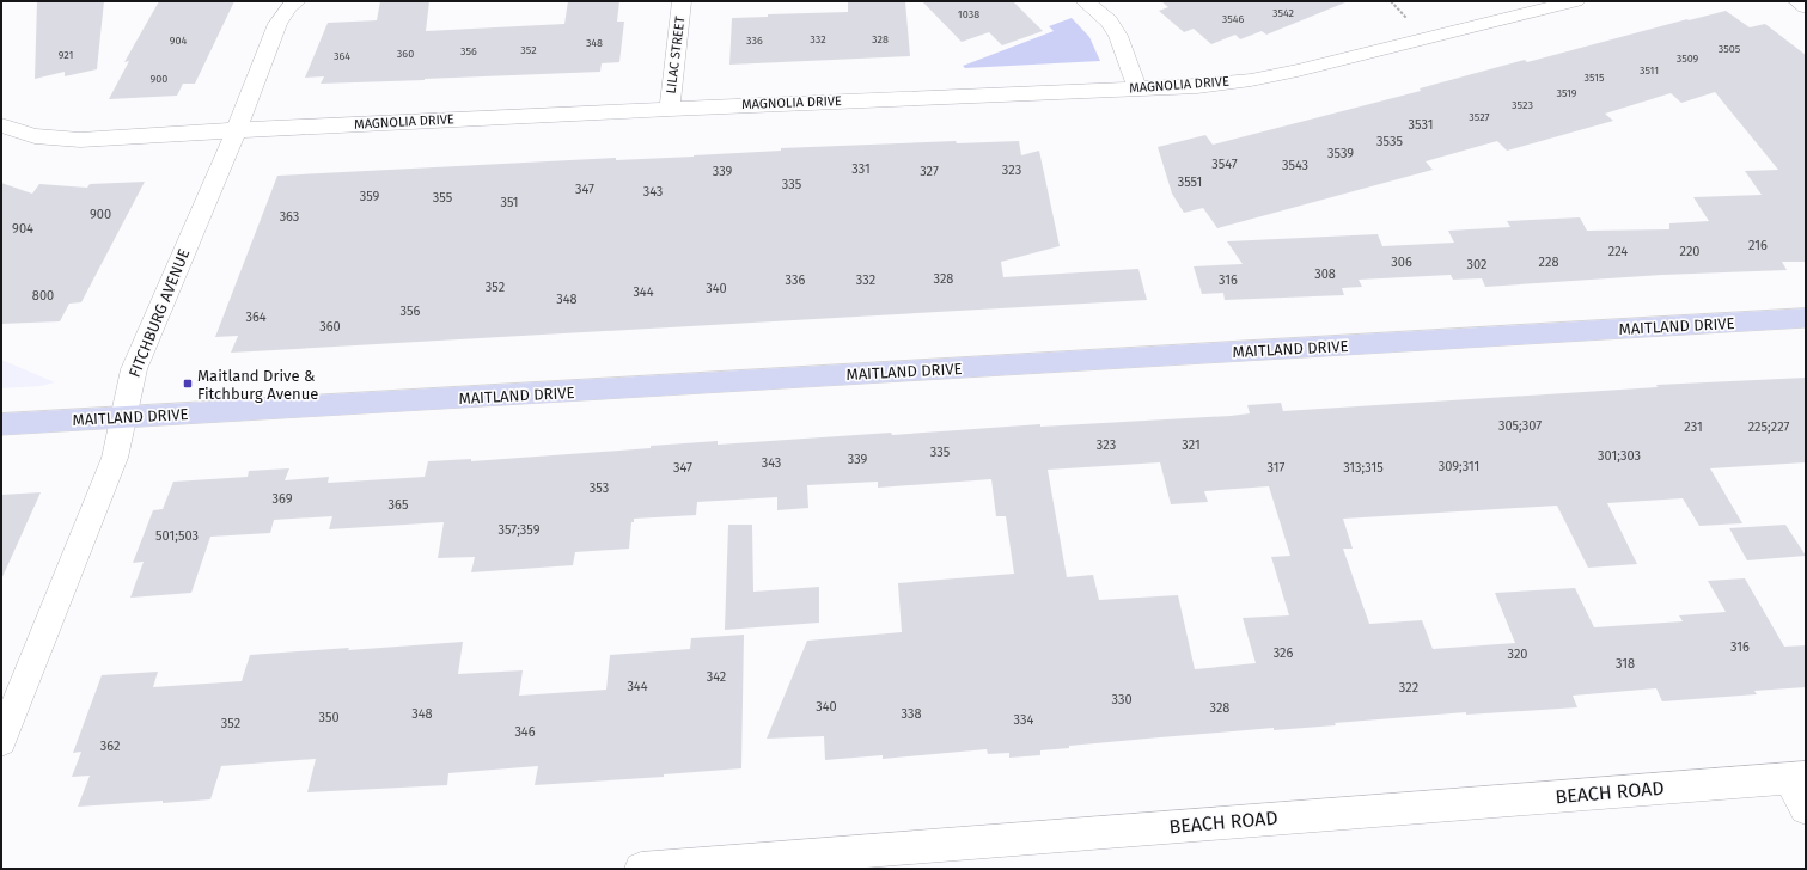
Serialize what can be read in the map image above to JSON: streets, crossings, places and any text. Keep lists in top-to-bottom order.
{
  "streets": {
    "main road": ["MAITLAND DRIVE"],
    "street": [
      "LILAC STREET",
      "MAGNOLIA DRIVE",
      "FITCHBURG AVENUE",
      "BEACH ROAD"
    ]
  },
  "crossings": [
    ["LILAC STREET", "MAGNOLIA DRIVE"],
    ["MAGNOLIA DRIVE", "FITCHBURG AVENUE"],
    ["FITCHBURG AVENUE", "MAITLAND DRIVE"]
  ],
  "places": {
    "transit": ["Maitland Drive & Fitchburg Avenue"]
  },
  "house_numbers": [
    "3542",
    "1038",
    "3546",
    "332",
    "328",
    "904",
    "336",
    "348",
    "3505",
    "352",
    "356",
    "360",
    "921",
    "364",
    "3509",
    "3511",
    "3515",
    "900",
    "3519",
    "3523",
    "3527",
    "3531",
    "3535",
    "3539",
    "3547",
    "3543",
    "331",
    "323",
    "339",
    "327",
    "3551",
    "335",
    "347",
    "343",
    "359",
    "355",
    "351",
    "900",
    "363",
    "904",
    "216",
    "224",
    "220",
    "306",
    "228",
    "302",
    "308",
    "328",
    "336",
    "332",
    "316",
    "352",
    "340",
    "344",
    "800",
    "348",
    "356",
    "364",
    "360",
    "305;307",
    "231",
    "225;227",
    "323",
    "321",
    "335",
    "301;303",
    "339",
    "343",
    "309;311",
    "347",
    "317",
    "313;315",
    "353",
    "369",
    "365",
    "357;359",
    "501;503",
    "316",
    "326",
    "320",
    "318",
    "342",
    "344",
    "322",
    "330",
    "340",
    "328",
    "348",
    "338",
    "350",
    "334",
    "352",
    "346",
    "362"
  ]
}
